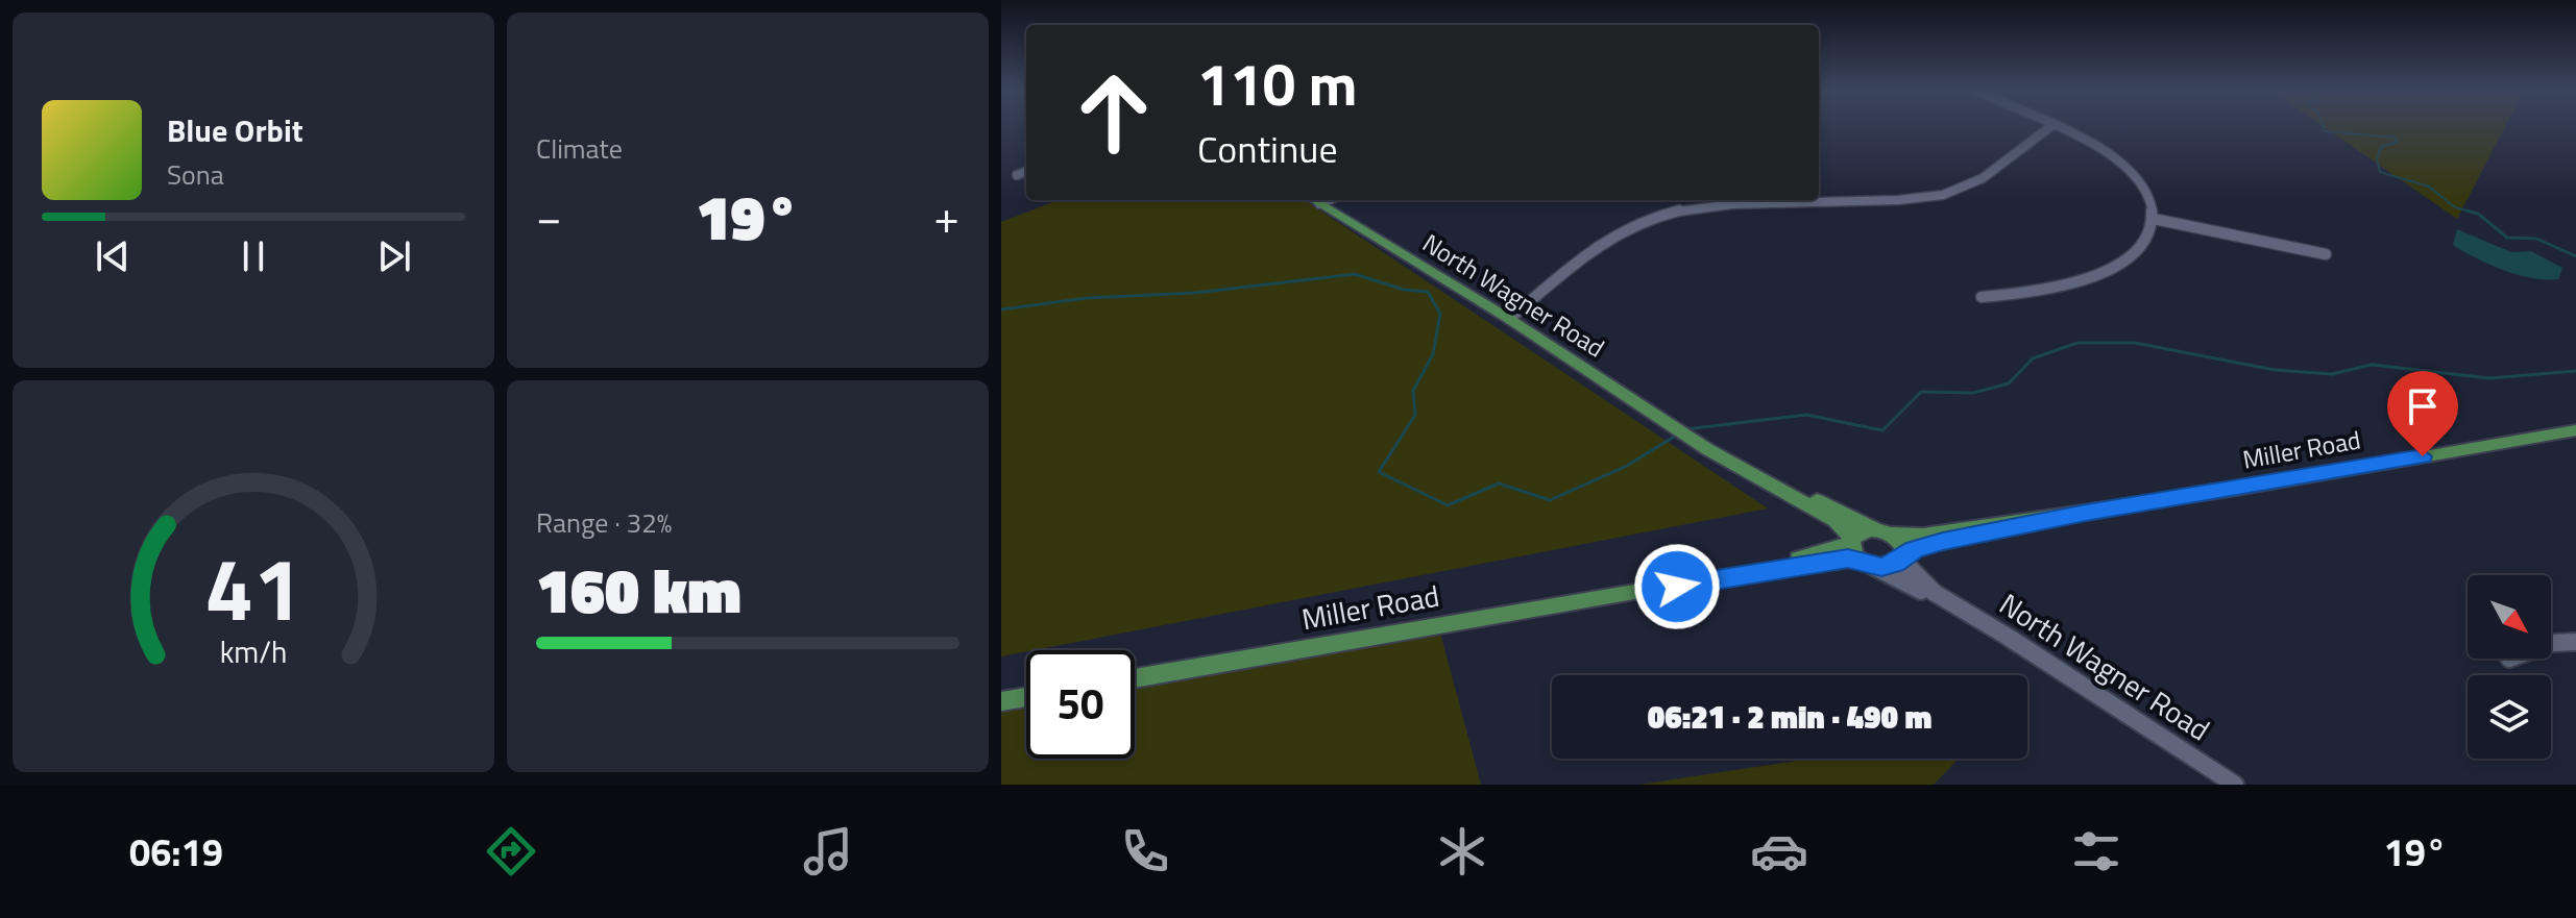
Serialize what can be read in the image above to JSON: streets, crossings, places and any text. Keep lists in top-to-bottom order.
{
  "streets": {
    "main road": ["North Wagner Road", "Miller Road"]
  },
  "crossings": [
    ["North Wagner Road", "Miller Road"]
  ],
  "north": "bottom right",
  "page": {
    "tile": [
      "Climate",
      ["Range · 32%", "160 km"]
    ],
    "turn": ["110 m", "Continue"],
    "song": ["Blue Orbit", "Sona"],
    "heat": ["−", "19°", "+"],
    "limit": "50",
    "trip": "06:21 · 2 min · 490 m",
    "tabs": ["06:19", "19°"],
    "gauge": ["41", "km/h"]
  }
}
